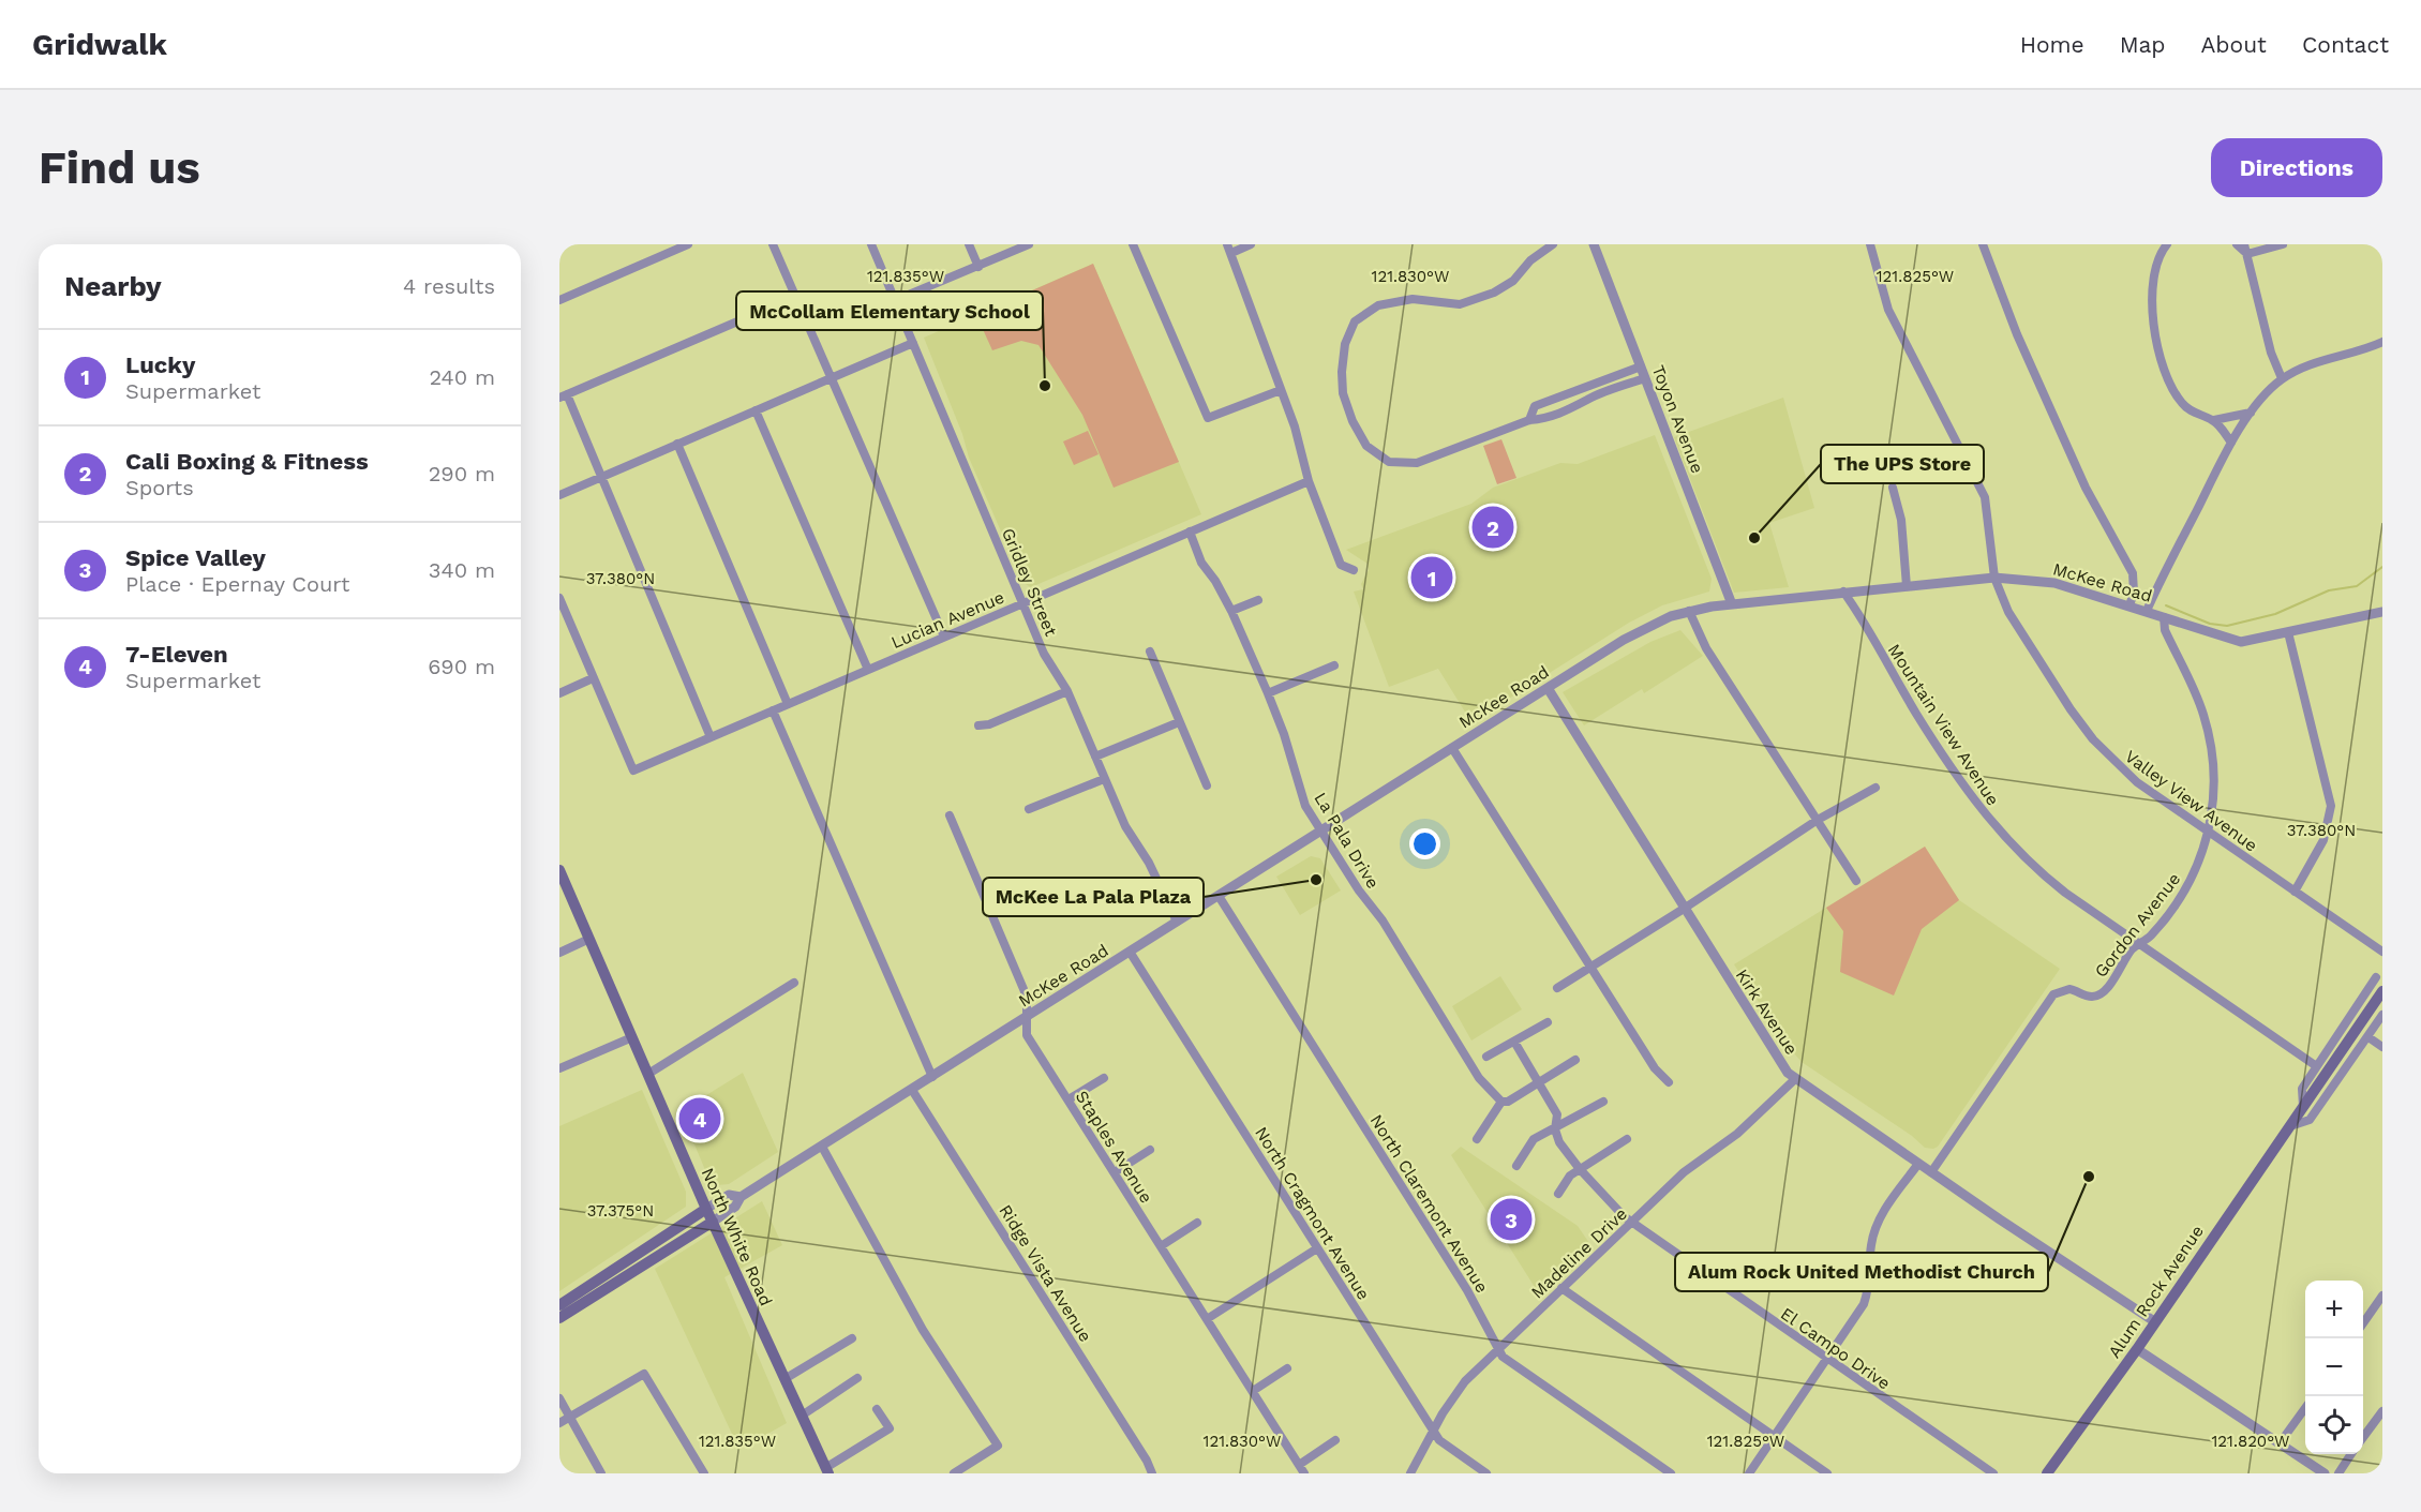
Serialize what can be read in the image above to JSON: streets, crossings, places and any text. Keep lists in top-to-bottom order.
{
  "streets": {
    "main road": ["McKee Road", "North White Road", "Alum Rock Avenue"],
    "street": [
      "Toyon Avenue",
      "Gridley Street",
      "Lucian Avenue",
      "Mountain View Avenue",
      "Valley View Avenue",
      "La Pala Drive",
      "Gordon Avenue",
      "Kirk Avenue",
      "Staples Avenue",
      "North Claremont Avenue",
      "North Cragmont Avenue",
      "Madeline Drive",
      "Ridge Vista Avenue",
      "El Campo Drive"
    ]
  },
  "crossings": [
    ["Toyon Avenue", "McKee Road"],
    ["Gridley Street", "McKee Road"],
    ["Gridley Street", "Lucian Avenue"],
    ["McKee Road", "Mountain View Avenue"],
    ["McKee Road", "Valley View Avenue"],
    ["McKee Road", "La Pala Drive"],
    ["McKee Road", "Gordon Avenue"],
    ["McKee Road", "Kirk Avenue"],
    ["McKee Road", "Staples Avenue"],
    ["McKee Road", "North Claremont Avenue"],
    ["McKee Road", "North Cragmont Avenue"],
    ["McKee Road", "North White Road"],
    ["McKee Road", "Ridge Vista Avenue"],
    ["Lucian Avenue", "La Pala Drive"],
    ["Mountain View Avenue", "Gordon Avenue"],
    ["Mountain View Avenue", "Alum Rock Avenue"],
    ["Valley View Avenue", "Gordon Avenue"],
    ["Gordon Avenue", "Kirk Avenue"],
    ["Kirk Avenue", "Madeline Drive"],
    ["Kirk Avenue", "Alum Rock Avenue"],
    ["North Claremont Avenue", "Madeline Drive"],
    ["North Cragmont Avenue", "Madeline Drive"],
    ["Madeline Drive", "El Campo Drive"]
  ],
  "places": [
    "McCollam Elementary School",
    "The UPS Store",
    "McKee La Pala Plaza",
    "Alum Rock United Methodist Church"
  ],
  "page": {
    "header": "Gridwalk",
    "nav": [
      "Home",
      "Map",
      "About",
      "Contact"
    ],
    "buttons": "Directions",
    "title": "Find us",
    "heading": ["Nearby", "4 results"],
    "list": [
      {
        "mark": "1",
        "name": "Lucky",
        "note": "Supermarket",
        "value": "240 m"
      },
      {
        "mark": "2",
        "name": "Cali Boxing & Fitness",
        "note": "Sports",
        "value": "290 m"
      },
      {
        "mark": "3",
        "name": "Spice Valley",
        "note": "Place · Epernay Court",
        "value": "340 m"
      },
      {
        "mark": "4",
        "name": "7-Eleven",
        "note": "Supermarket",
        "value": "690 m"
      }
    ],
    "pins": [
      "2",
      "1",
      "4",
      "3"
    ],
    "map_buttons": ["+", "−"]
  },
  "coordinates": [
    "121.835°W",
    "121.830°W",
    "121.825°W",
    "37.380°N",
    "37.375°N",
    "121.820°W"
  ]
}
